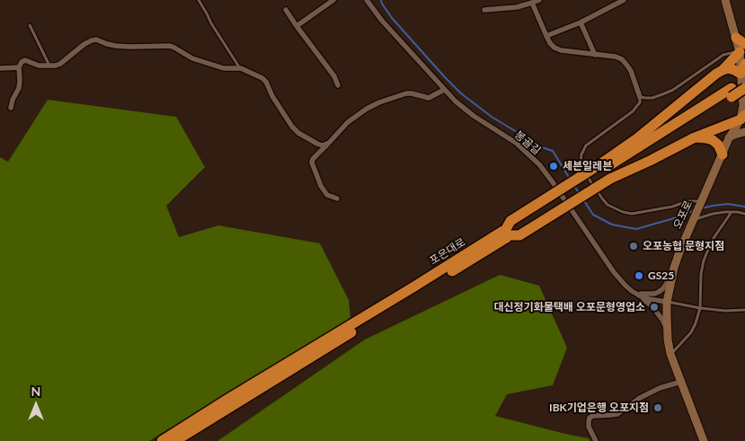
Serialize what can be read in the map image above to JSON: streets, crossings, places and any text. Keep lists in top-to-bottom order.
{
  "streets": {
    "highway": ["포은대로"],
    "street": ["봉골길", "오포로"]
  },
  "crossings": [
    ["봉골길", "오포로"]
  ],
  "places": [
    "세븐일레븐",
    "오포농협 문형지점",
    "GS25",
    "대신정기화물택배 오포문형영업소",
    "IBK기업은행 오포지점"
  ],
  "north": "top"
}
